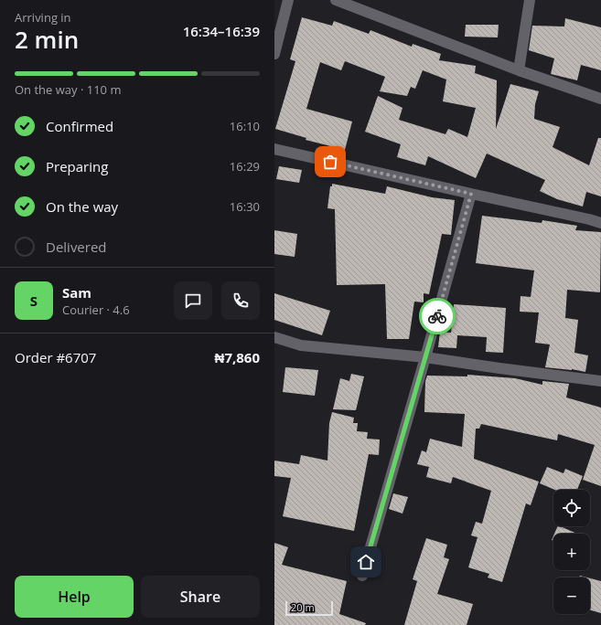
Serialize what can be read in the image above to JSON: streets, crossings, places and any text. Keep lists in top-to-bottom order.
{
  "scale_bar": "20 m",
  "page": {
    "heading": ["2 min", "Arriving in", "16:34–16:39"],
    "panel": [
      "Sam",
      "Courier · 4.6",
      "Order #6707",
      "₦7,860"
    ],
    "bar": "On the way · 110 m",
    "list": [
      ["Confirmed", "16:10"],
      ["Preparing", "16:29"],
      ["On the way", "16:30"],
      "Delivered"
    ],
    "round": "S",
    "map_buttons": ["+", "−"],
    "buttons": ["Help", "Share"],
    "scale": "20 m"
  }
}
